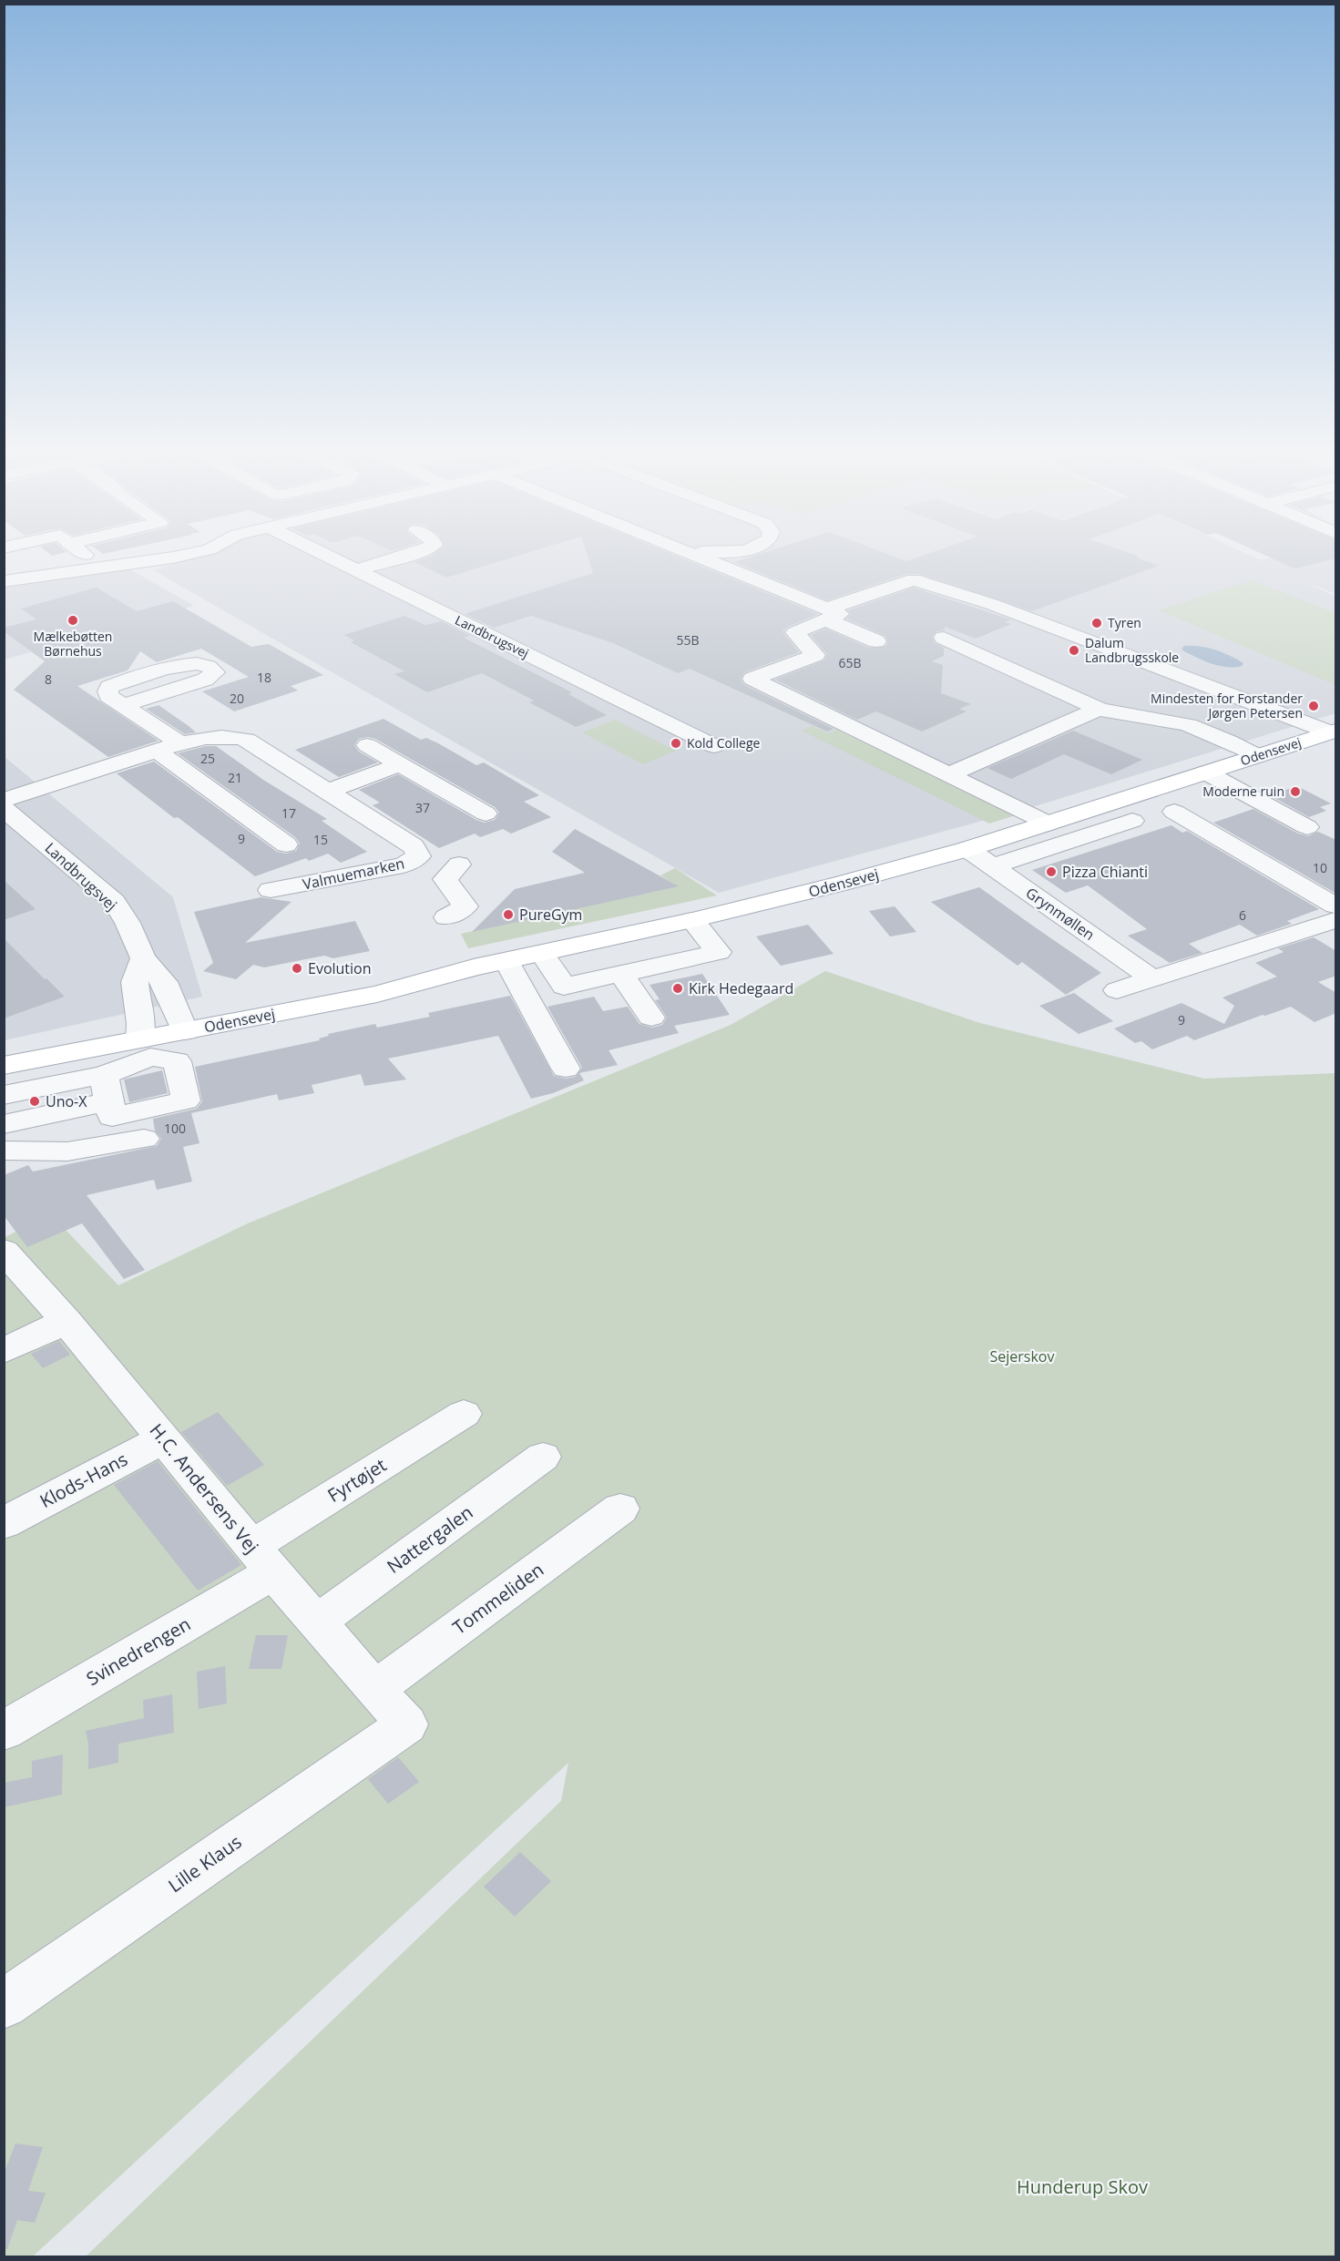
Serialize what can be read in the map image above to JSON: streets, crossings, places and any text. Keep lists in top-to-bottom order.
{
  "streets": {
    "main road": ["Odensevej"],
    "street": [
      "Landbrugsvej",
      "Valmuemarken",
      "Grynmøllen",
      "Klods-Hans",
      "Fyrtøjet",
      "H.C. Andersens Vej",
      "Nattergalen",
      "Tommeliden",
      "Svinedrengen",
      "Lille Klaus"
    ]
  },
  "crossings": [
    ["Landbrugsvej", "Odensevej"],
    ["Odensevej", "Grynmøllen"],
    ["Klods-Hans", "H.C. Andersens Vej"],
    ["Fyrtøjet", "H.C. Andersens Vej"],
    ["Fyrtøjet", "Svinedrengen"],
    ["H.C. Andersens Vej", "Nattergalen"],
    ["H.C. Andersens Vej", "Tommeliden"],
    ["H.C. Andersens Vej", "Svinedrengen"],
    ["H.C. Andersens Vej", "Lille Klaus"]
  ],
  "parks": ["Sejerskov", "Hunderup Skov"],
  "places": [
    "Mælkebøtten Børnehus",
    "Tyren",
    "Dalum Landbrugsskole",
    "Mindesten for Forstander Jørgen Petersen",
    "Kold College",
    "Moderne ruin",
    "Pizza Chianti",
    "PureGym",
    "Evolution",
    "Kirk Hedegaard",
    "Uno-X"
  ],
  "house_numbers": [
    "55B",
    "65B",
    "18",
    "8",
    "20",
    "25",
    "21",
    "37",
    "17",
    "9",
    "15",
    "10",
    "6",
    "9",
    "100"
  ]
}
